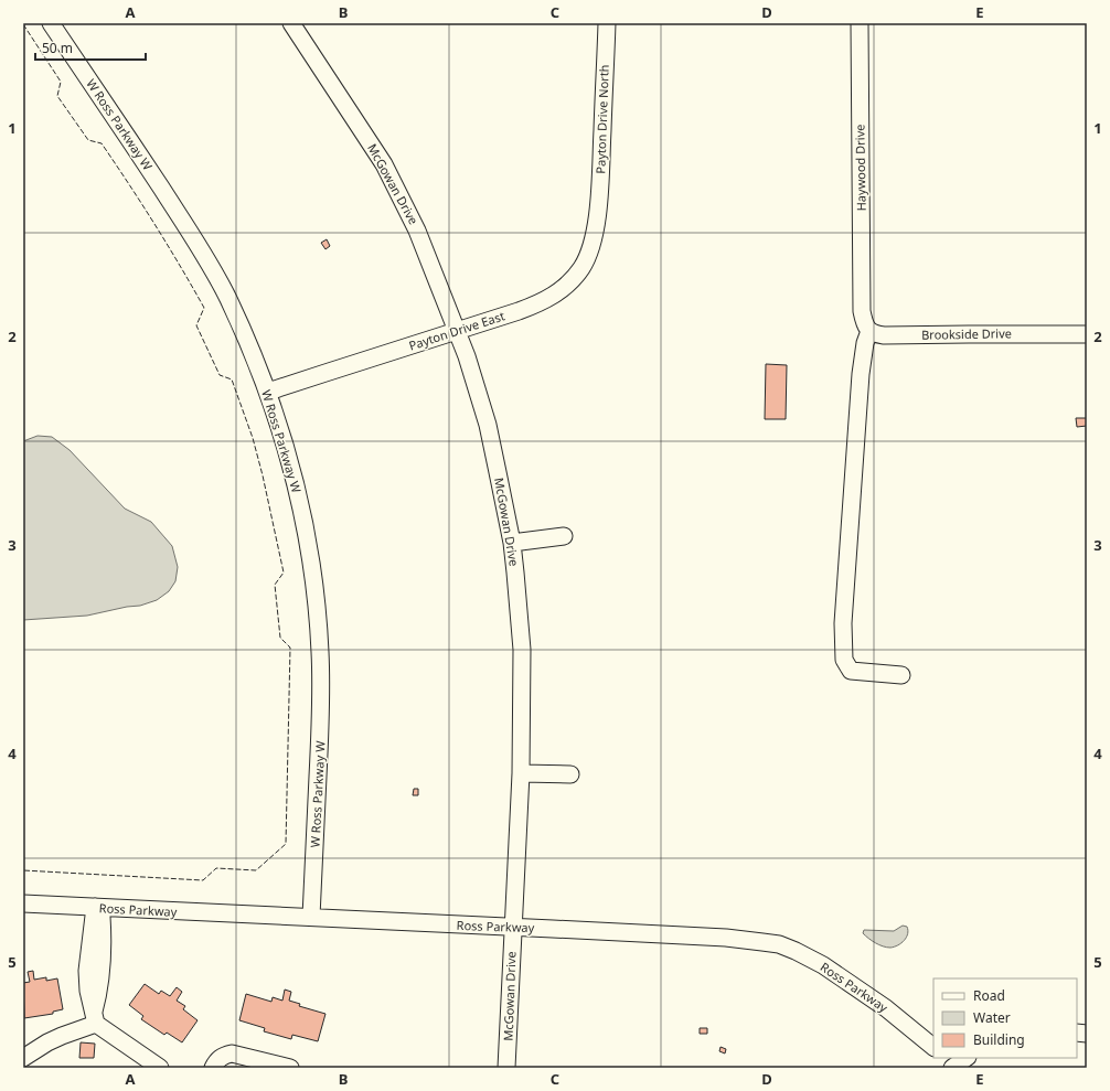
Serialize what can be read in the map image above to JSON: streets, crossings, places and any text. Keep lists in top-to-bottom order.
{
  "streets": {
    "street": [
      "Payton Drive North",
      "W Ross Parkway W",
      "Haywood Drive",
      "McGowan Drive",
      "Payton Drive East",
      "Brookside Drive",
      "Ross Parkway"
    ]
  },
  "crossings": [
    ["Payton Drive North", "Payton Drive East"],
    ["W Ross Parkway W", "Payton Drive East"],
    ["W Ross Parkway W", "Ross Parkway"],
    ["Haywood Drive", "Brookside Drive"],
    ["McGowan Drive", "Payton Drive East"],
    ["McGowan Drive", "Ross Parkway"]
  ],
  "legend": ["Road", "Water", "Building"],
  "scale_bar": "50 m",
  "grid": {
    "columns": [
      "A",
      "B",
      "C",
      "D",
      "E"
    ],
    "rows": [
      "1",
      "2",
      "3",
      "4",
      "5"
    ]
  }
}
